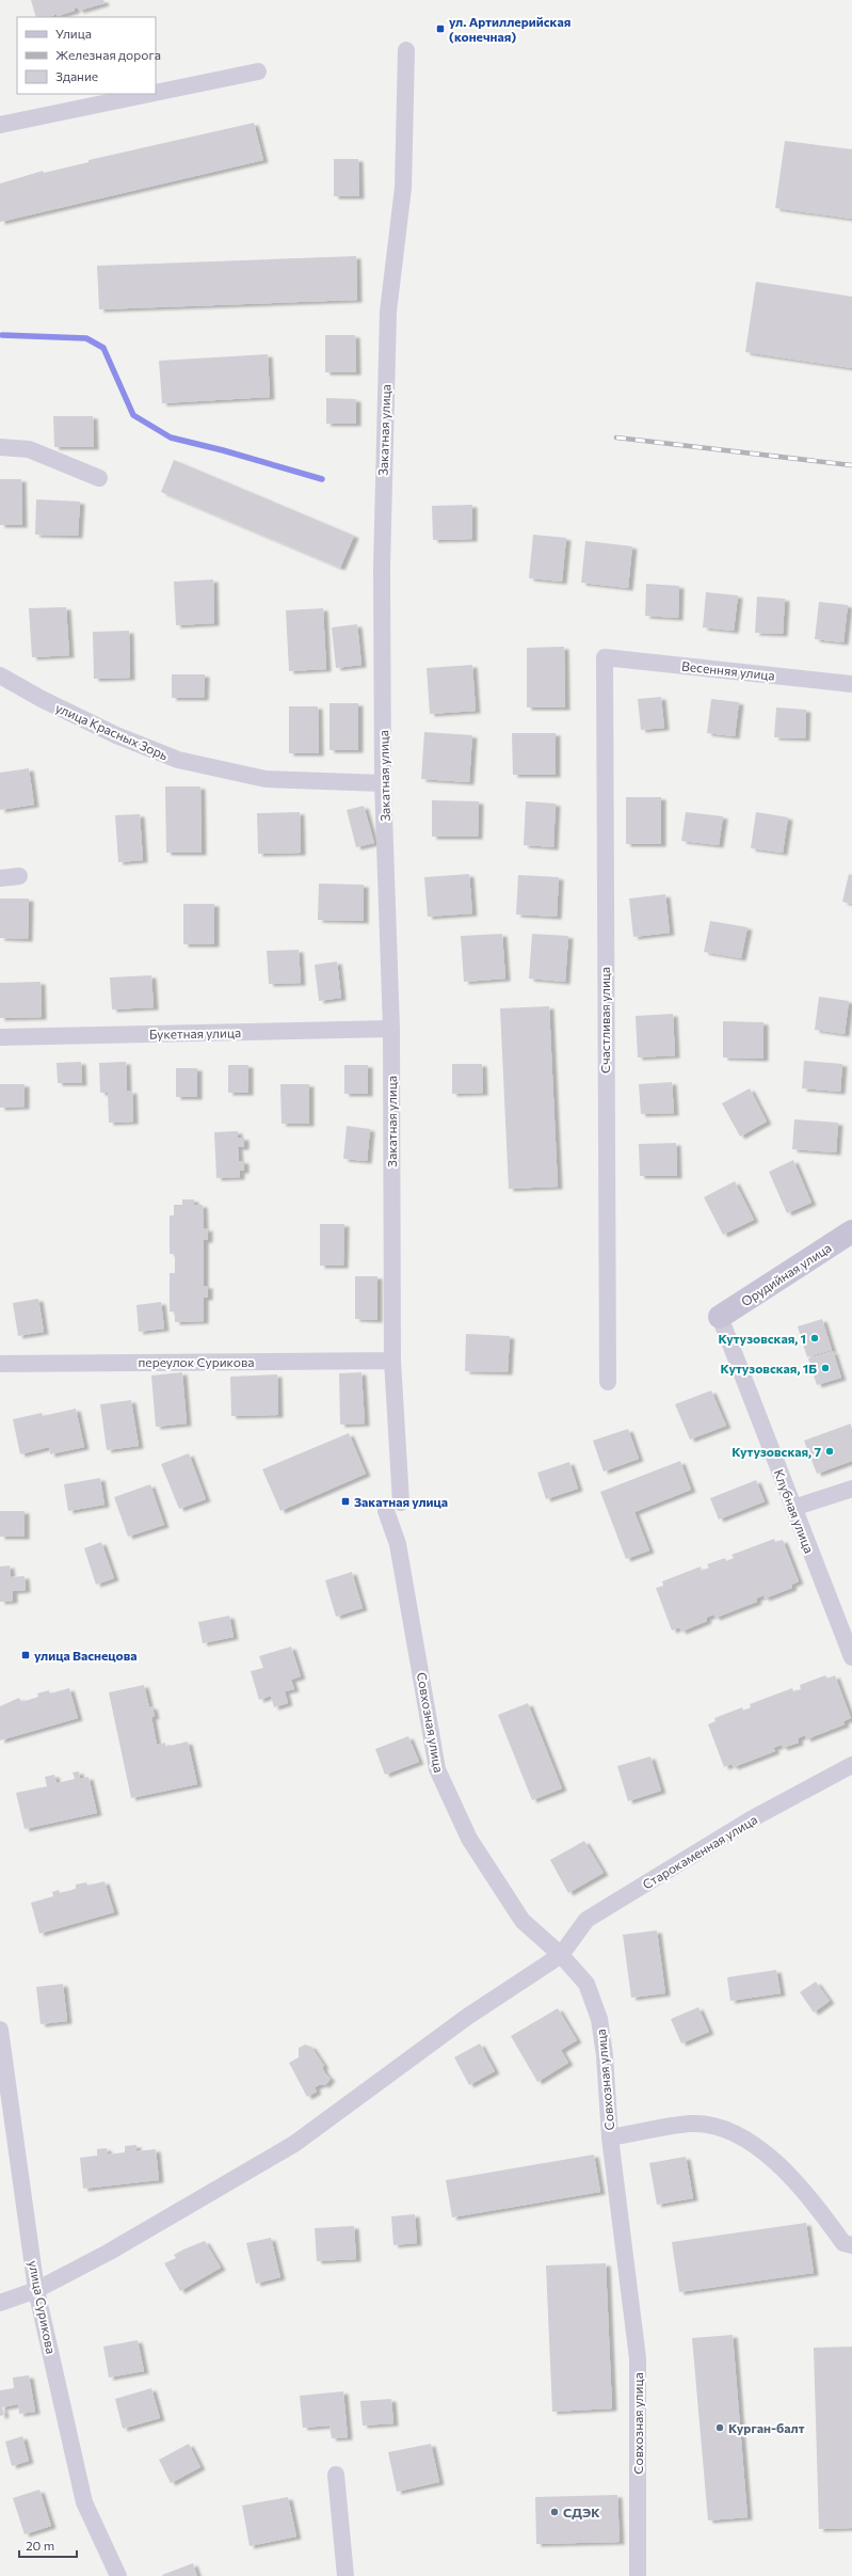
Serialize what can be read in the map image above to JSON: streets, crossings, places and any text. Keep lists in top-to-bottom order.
{
  "streets": {
    "street": [
      "Закатная улица",
      "Весенняя улица",
      "улица Красных Зорь",
      "Счастливая улица",
      "Букетная улица",
      "Орудийная улица",
      "переулок Сурикова",
      "Клубная улица",
      "Совхозная улица",
      "Старокаменная улица",
      "улица Сурикова"
    ]
  },
  "crossings": [
    ["Закатная улица", "улица Красных Зорь"],
    ["Закатная улица", "Букетная улица"],
    ["Закатная улица", "переулок Сурикова"],
    ["Весенняя улица", "Счастливая улица"],
    ["Орудийная улица", "Клубная улица"],
    ["Совхозная улица", "Старокаменная улица"]
  ],
  "places": {
    "transit": ["ул. Артиллерийская (конечная)", "Закатная улица", "улица Васнецова"],
    "other": [
      "Кутузовская, 1",
      "Кутузовская, 1Б",
      "Кутузовская, 7",
      "Курган-балт",
      "СДЭК"
    ]
  },
  "legend": ["Улица", "Железная дорога", "Здание"],
  "scale_bar": "20 m"
}
